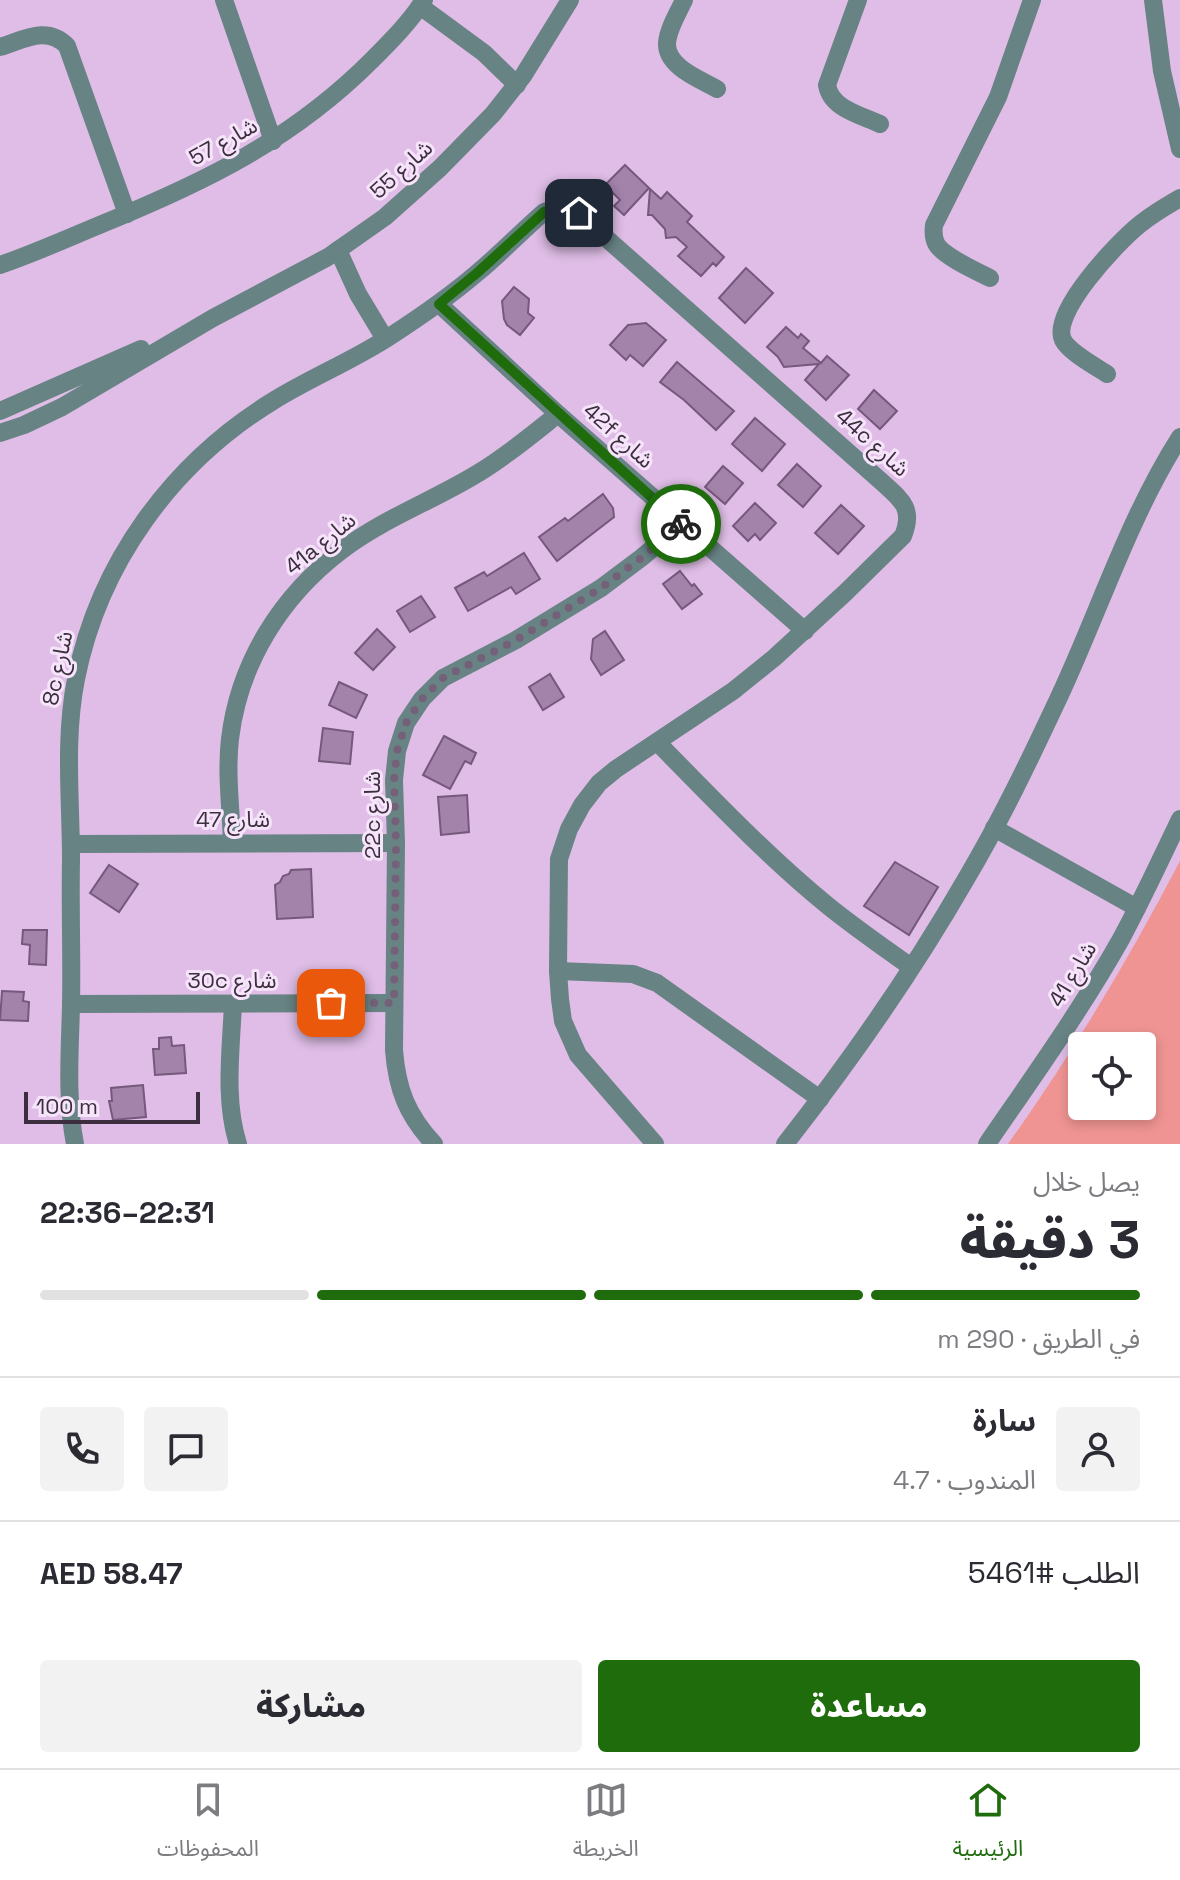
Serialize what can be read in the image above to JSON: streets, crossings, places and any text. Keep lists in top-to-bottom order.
{
  "streets": {
    "street": [
      "شارع 57",
      "شارع 55",
      "42f شارع",
      "44c شارع",
      "41a شارع",
      "8c شارع",
      "22c شارع",
      "شارع 47",
      "شارع 41",
      "30c شارع"
    ]
  },
  "crossings": [
    ["شارع 57", "شارع 55"],
    ["42f شارع", "44c شارع"],
    ["42f شارع", "41a شارع"],
    ["42f شارع", "8c شارع"],
    ["42f شارع", "22c شارع"],
    ["44c شارع", "8c شارع"],
    ["41a شارع", "شارع 47"],
    ["8c شارع", "شارع 47"],
    ["8c شارع", "30c شارع"],
    ["22c شارع", "شارع 47"],
    ["22c شارع", "30c شارع"]
  ],
  "scale_bar": "100 m",
  "page": {
    "scale": "100 m",
    "heading": ["3 دقيقة", "يصل خلال", "22:31–22:36"],
    "panel": [
      "سارة",
      "المندوب · 4.7",
      "الطلب #5461",
      "AED 58.47"
    ],
    "bar": "في الطريق · 290 m",
    "buttons": ["مساعدة", "مشاركة"],
    "tabs": ["الرئيسية", "الخريطة", "المحفوظات"]
  }
}
